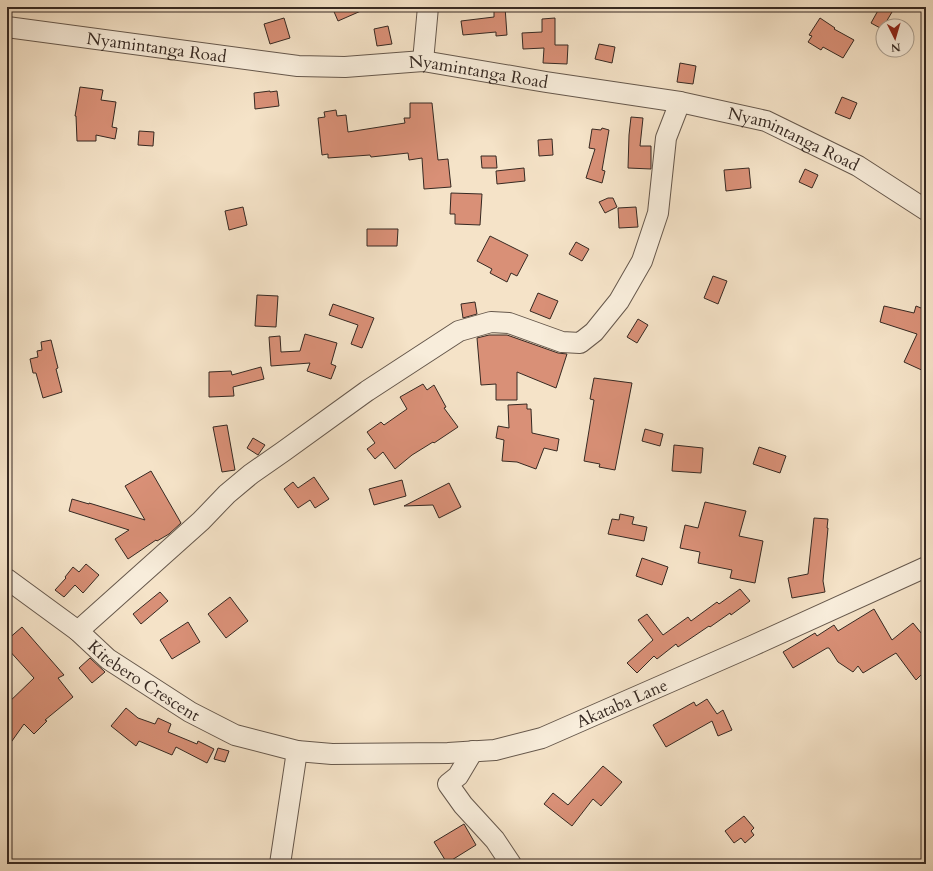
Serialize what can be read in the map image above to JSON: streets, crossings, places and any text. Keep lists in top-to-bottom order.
{
  "streets": {
    "street": ["Nyamintanga Road", "Kitebero Crescent", "Akataba Lane"]
  },
  "crossings": [
    ["Kitebero Crescent", "Akataba Lane"]
  ],
  "north": "bottom"
}
